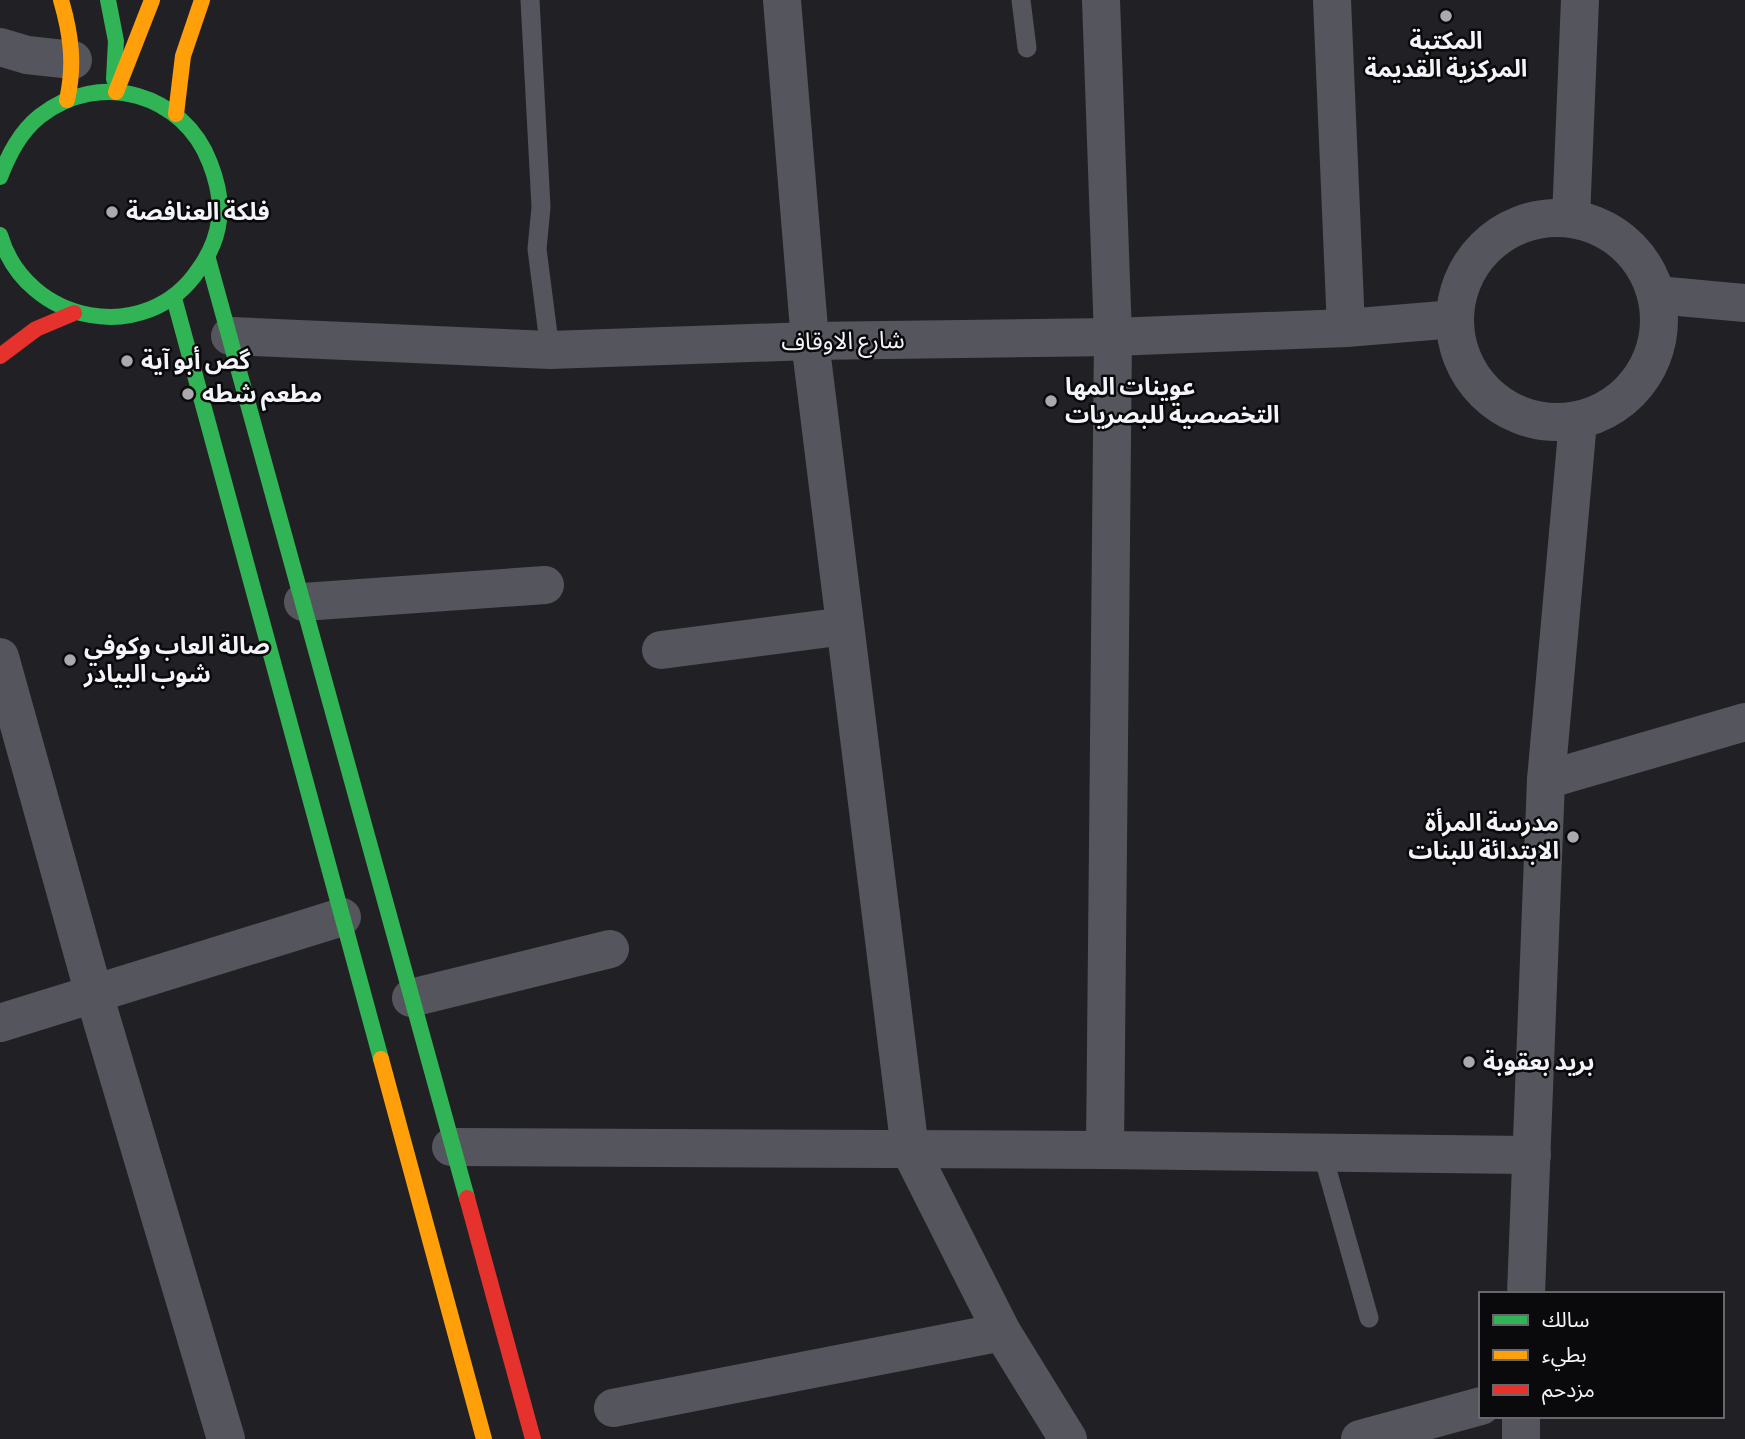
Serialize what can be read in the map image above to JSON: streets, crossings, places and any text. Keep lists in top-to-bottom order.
{
  "streets": {
    "street": ["شارع الاوقاف"]
  },
  "places": [
    "المكتبة المركزية القديمة",
    "فلكة العنافصة",
    "گص أبو آية",
    "مطعم شطه",
    "عوينات المها التخصصية للبصريات",
    "صالة العاب وكوفي شوب البيادر",
    "مدرسة المرأة الابتدائة للبنات",
    "بريد بعقوبة"
  ],
  "legend": ["سالك", "بطيء", "مزدحم"]
}
